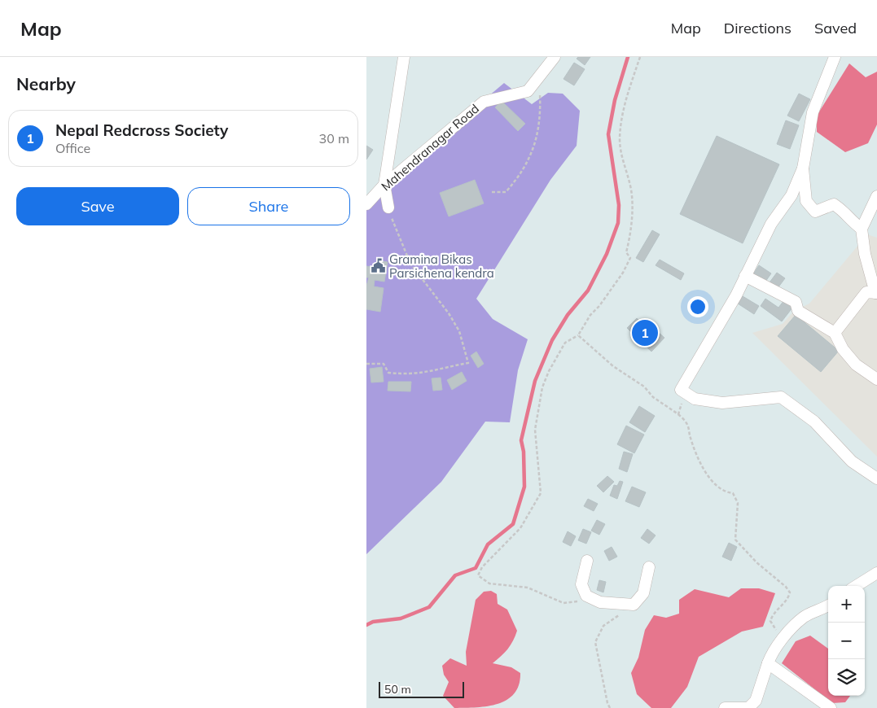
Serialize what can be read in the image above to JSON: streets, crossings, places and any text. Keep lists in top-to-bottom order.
{
  "streets": {
    "street": ["Mahendranagar Road"]
  },
  "places": {
    "public building": ["Gramina Bikas Parsichena kendra"]
  },
  "scale_bar": "50 m",
  "page": {
    "header": "Map",
    "nav": ["Map", "Directions", "Saved"],
    "heading": "Nearby",
    "list": [
      {
        "mark": "1",
        "name": "Nepal Redcross Society",
        "note": "Office",
        "value": "30 m"
      }
    ],
    "buttons": ["Save", "Share"],
    "pins": "1",
    "map_buttons": ["+", "−"],
    "scale": "50 m"
  }
}
